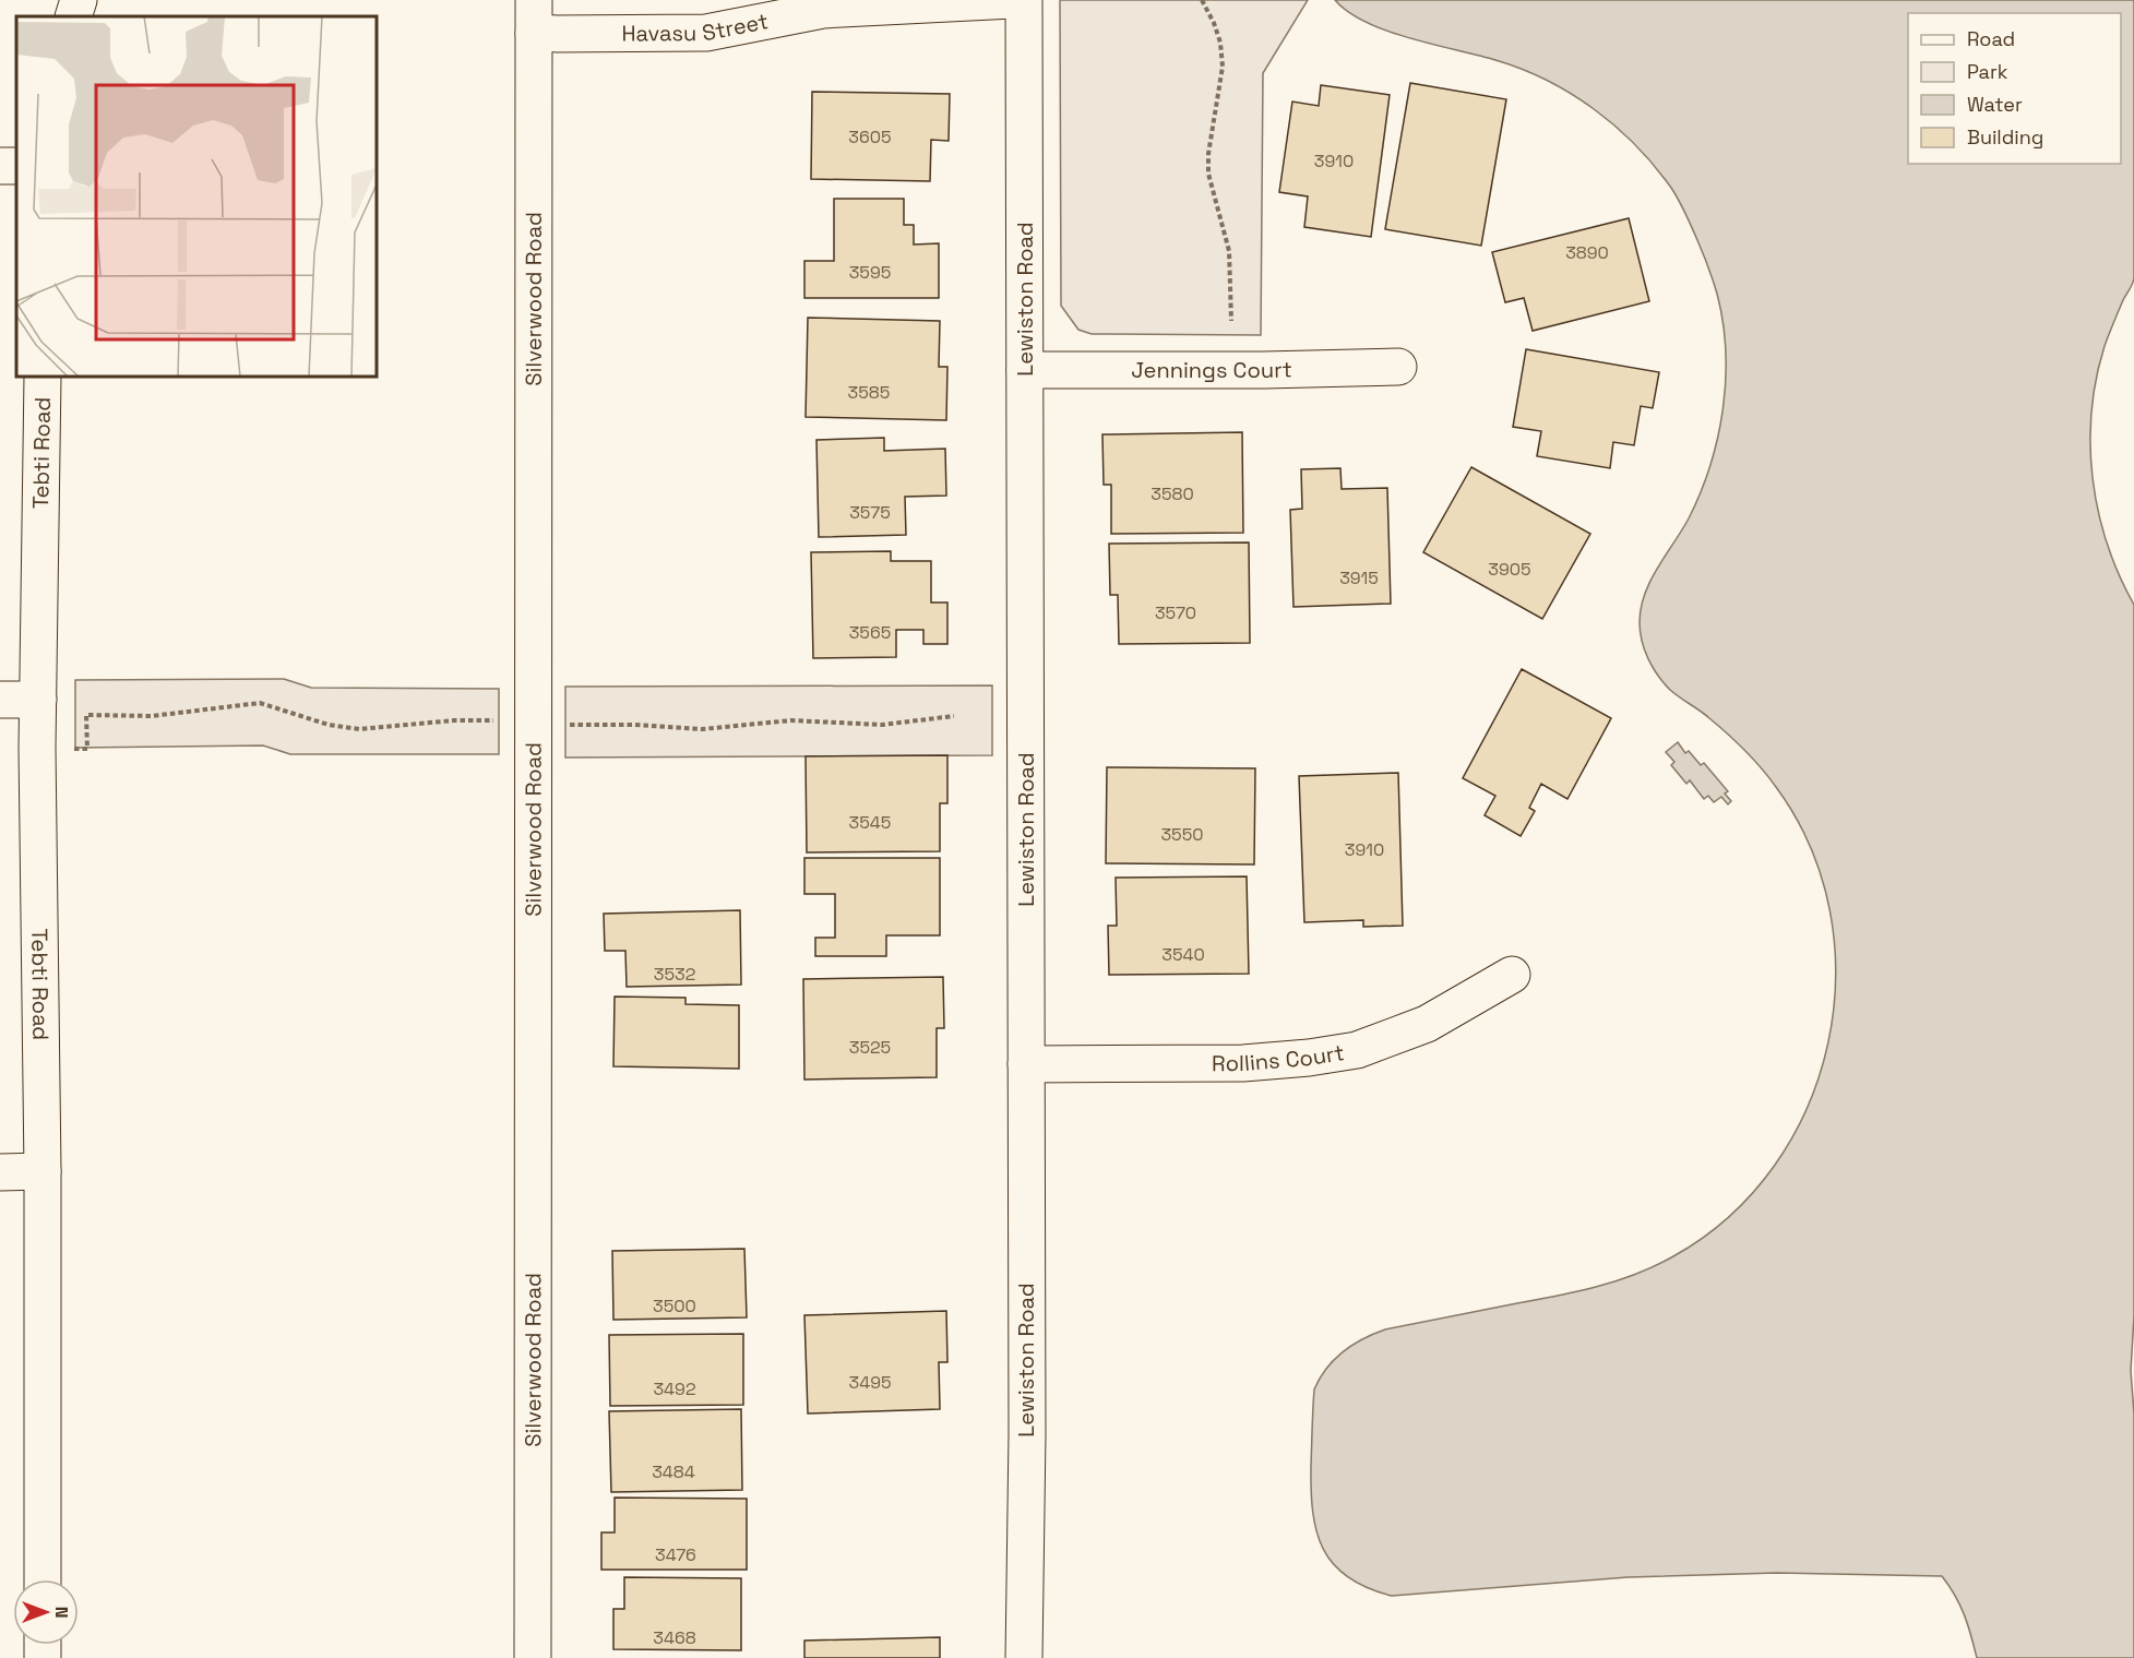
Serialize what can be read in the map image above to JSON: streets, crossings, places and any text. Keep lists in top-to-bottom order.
{
  "streets": {
    "street": [
      "Havasu Street",
      "Silverwood Road",
      "Lewiston Road",
      "Jennings Court",
      "Tebti Road",
      "Rollins Court"
    ]
  },
  "crossings": [
    ["Havasu Street", "Silverwood Road"],
    ["Lewiston Road", "Jennings Court"],
    ["Lewiston Road", "Rollins Court"]
  ],
  "house_numbers": [
    "3605",
    "3910",
    "3890",
    "3595",
    "3585",
    "3580",
    "3575",
    "3905",
    "3915",
    "3570",
    "3565",
    "3545",
    "3550",
    "3910",
    "3540",
    "3532",
    "3525",
    "3500",
    "3495",
    "3492",
    "3484",
    "3476",
    "3468"
  ],
  "legend": [
    "Road",
    "Park",
    "Water",
    "Building"
  ],
  "north": "right"
}
